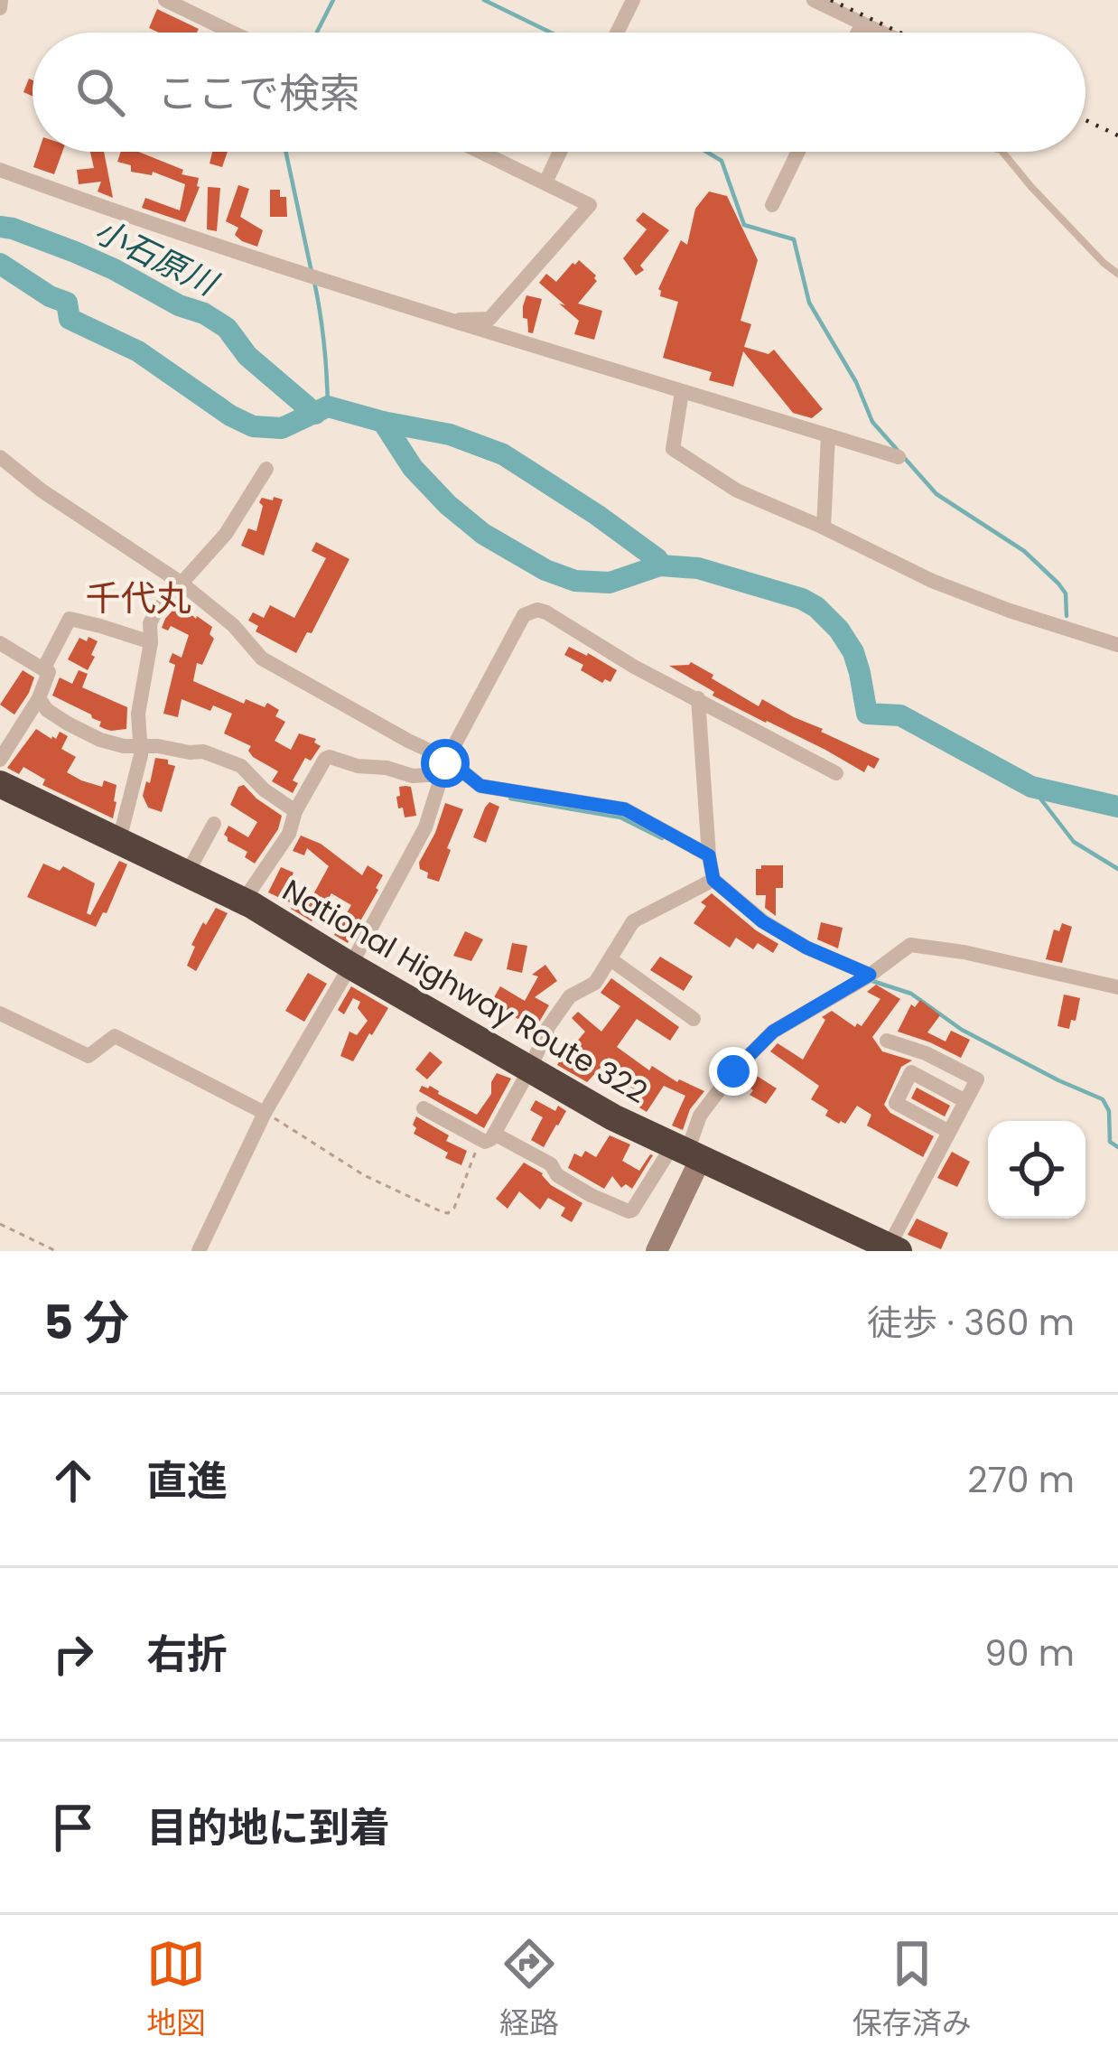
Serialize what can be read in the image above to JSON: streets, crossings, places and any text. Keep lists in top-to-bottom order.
{
  "streets": {
    "highway": ["National Highway Route 322"]
  },
  "districts": ["千代丸"],
  "water": ["小石原川"],
  "page": {
    "search": "ここで検索",
    "heading": ["5 分", "徒歩 · 360 m"],
    "list": [
      ["直進", "270 m"],
      ["右折", "90 m"],
      "目的地に到着"
    ],
    "nav": ["地図", "経路", "保存済み"]
  }
}
